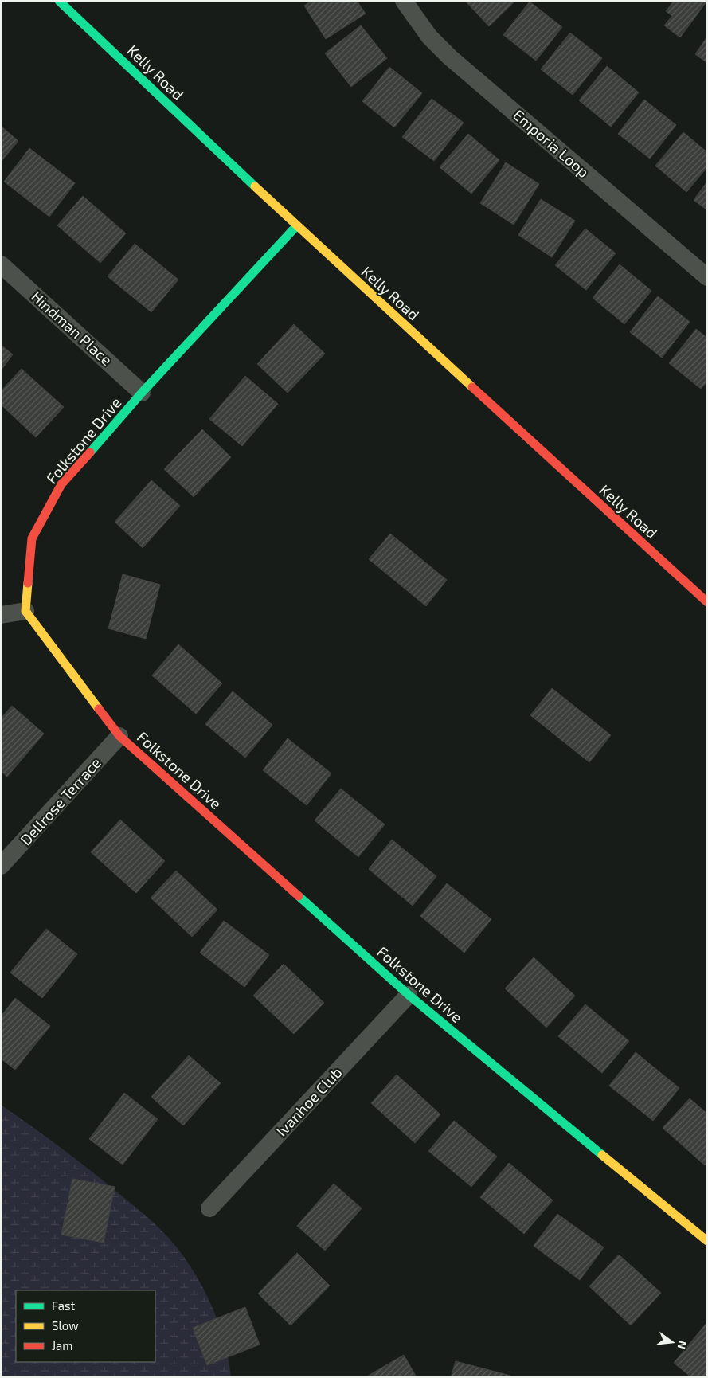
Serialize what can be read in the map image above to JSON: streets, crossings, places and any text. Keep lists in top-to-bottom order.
{
  "streets": {
    "street": [
      "Kelly Road",
      "Emporia Loop",
      "Hindman Place",
      "Folkstone Drive",
      "Dellrose Terrace",
      "Ivanhoe Club"
    ]
  },
  "crossings": [
    ["Kelly Road", "Folkstone Drive"],
    ["Hindman Place", "Folkstone Drive"],
    ["Folkstone Drive", "Dellrose Terrace"],
    ["Folkstone Drive", "Ivanhoe Club"]
  ],
  "legend": ["Fast", "Slow", "Jam"],
  "north": "right"
}
